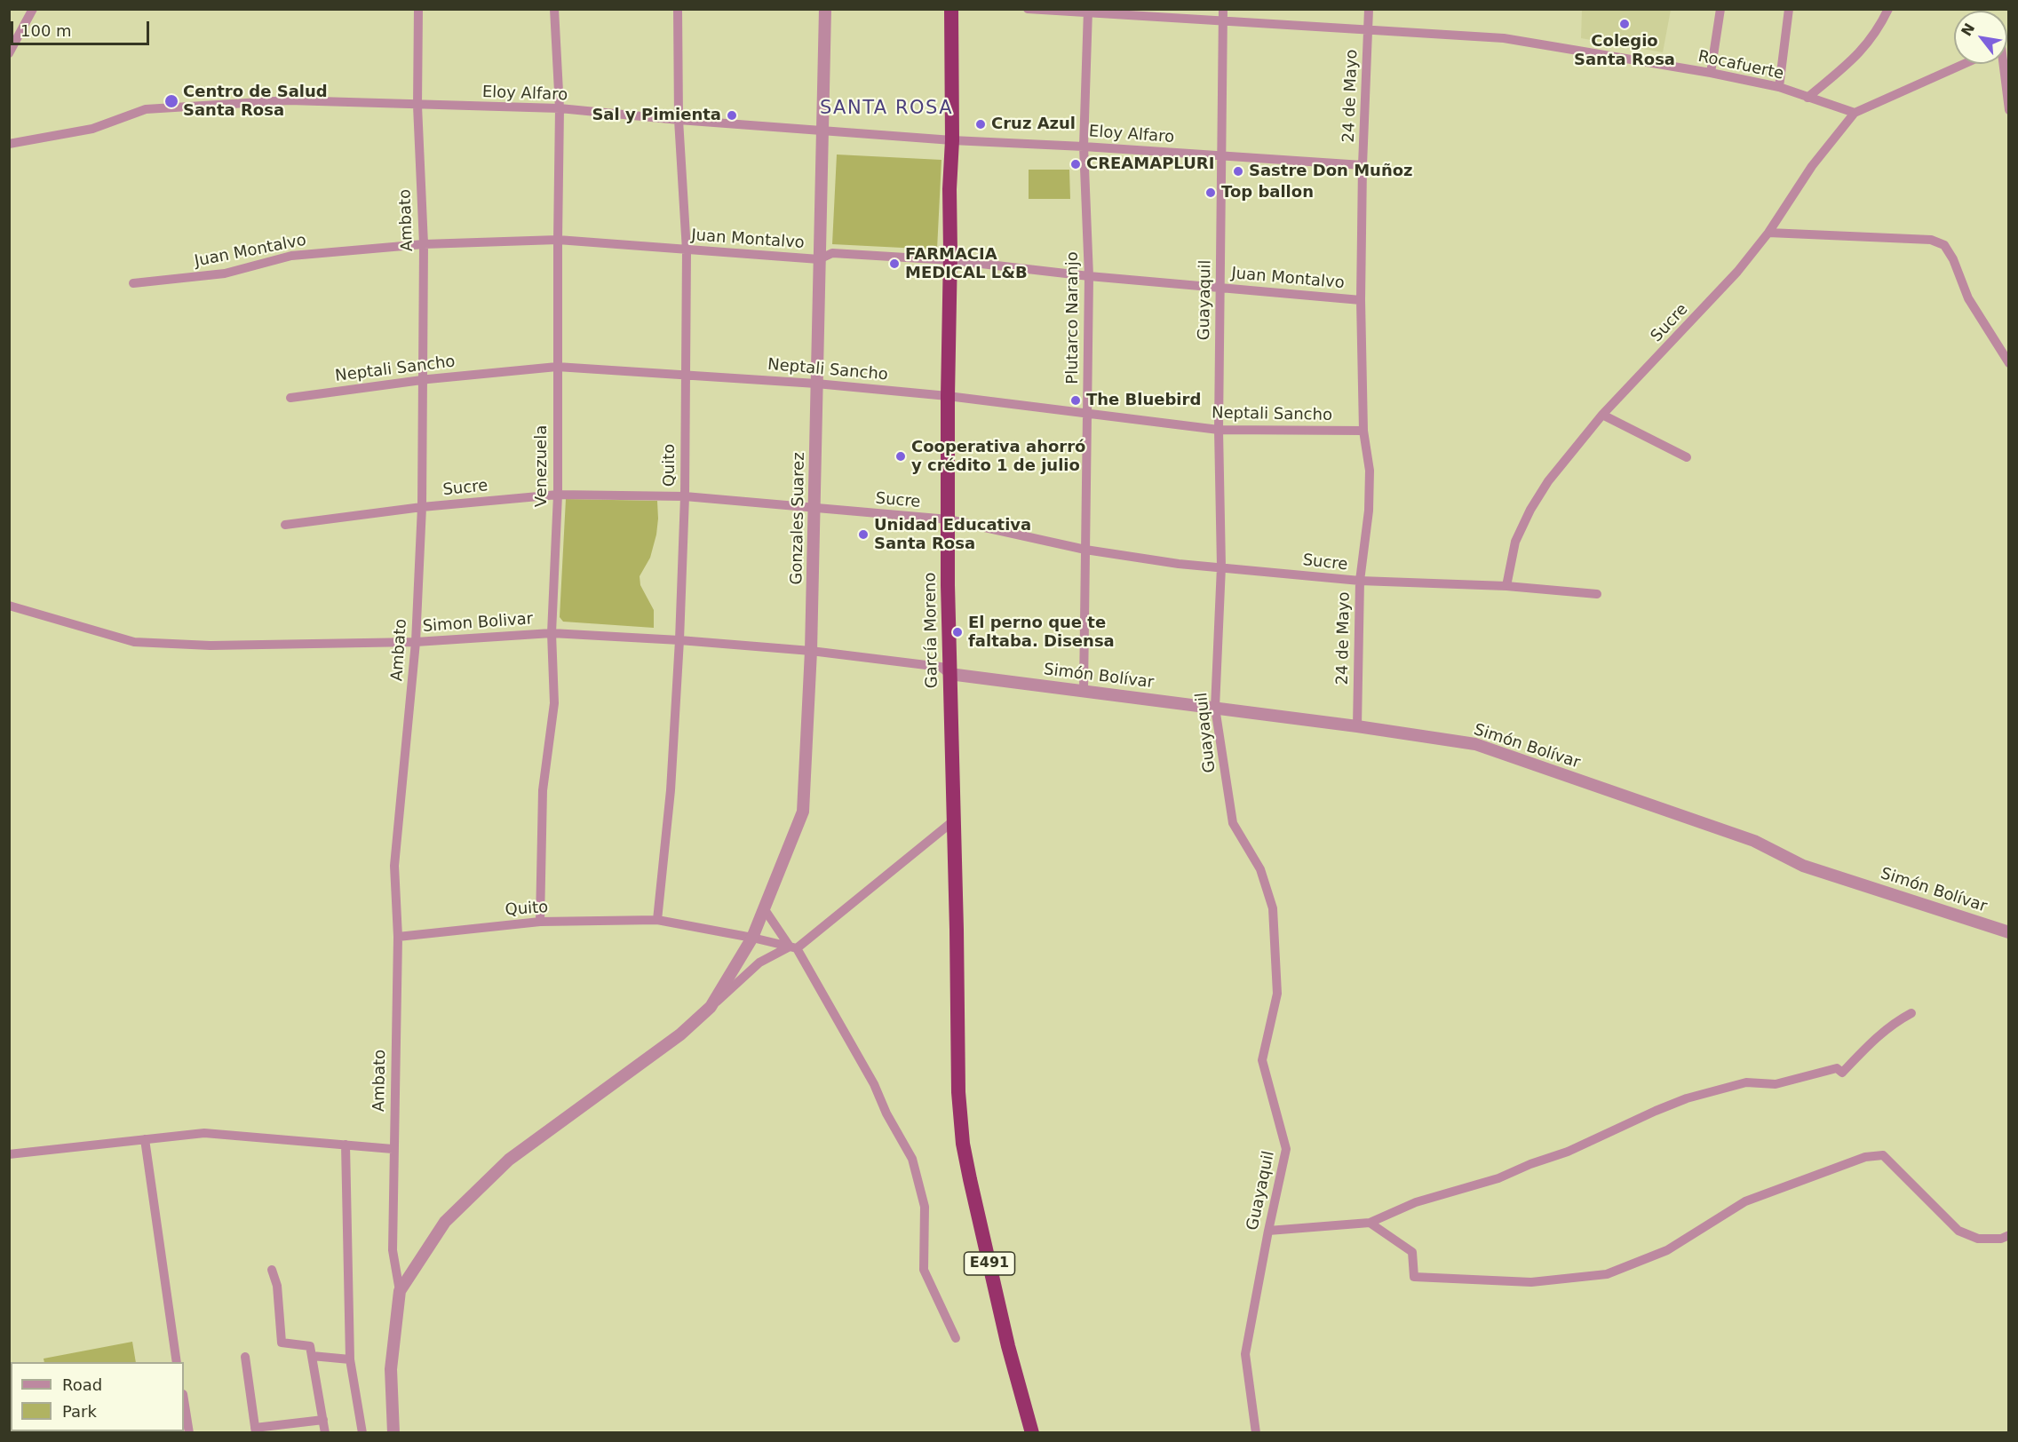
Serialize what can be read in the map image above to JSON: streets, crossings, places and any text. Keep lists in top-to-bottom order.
{
  "streets": {
    "highway": ["García Moreno", "E491"],
    "street": [
      "Rocafuerte",
      "Eloy Alfaro",
      "24 de Mayo",
      "Ambato",
      "Juan Montalvo",
      "Guayaquil",
      "Plutarco Naranjo",
      "Sucre",
      "Neptali Sancho",
      "Quito",
      "Venezuela",
      "Gonzales Suarez",
      "Simon Bolivar",
      "Simón Bolívar"
    ]
  },
  "crossings": [
    ["Rocafuerte", "24 de Mayo"],
    ["Rocafuerte", "Guayaquil"],
    ["Rocafuerte", "Plutarco Naranjo"],
    ["Rocafuerte", "Sucre"],
    ["Eloy Alfaro", "24 de Mayo"],
    ["Eloy Alfaro", "Ambato"],
    ["Eloy Alfaro", "Guayaquil"],
    ["Eloy Alfaro", "Plutarco Naranjo"],
    ["Eloy Alfaro", "Quito"],
    ["Eloy Alfaro", "Venezuela"],
    ["Eloy Alfaro", "Gonzales Suarez"],
    ["Eloy Alfaro", "García Moreno"],
    ["24 de Mayo", "Juan Montalvo"],
    ["24 de Mayo", "Sucre"],
    ["24 de Mayo", "Neptali Sancho"],
    ["24 de Mayo", "Simón Bolívar"],
    ["Ambato", "Juan Montalvo"],
    ["Ambato", "Sucre"],
    ["Ambato", "Neptali Sancho"],
    ["Ambato", "Quito"],
    ["Ambato", "Gonzales Suarez"],
    ["Ambato", "Simon Bolivar"],
    ["Juan Montalvo", "Guayaquil"],
    ["Juan Montalvo", "Plutarco Naranjo"],
    ["Juan Montalvo", "Quito"],
    ["Juan Montalvo", "Venezuela"],
    ["Juan Montalvo", "Gonzales Suarez"],
    ["Juan Montalvo", "García Moreno"],
    ["Guayaquil", "Sucre"],
    ["Guayaquil", "Neptali Sancho"],
    ["Guayaquil", "Simón Bolívar"],
    ["Plutarco Naranjo", "Sucre"],
    ["Plutarco Naranjo", "Neptali Sancho"],
    ["Plutarco Naranjo", "Simón Bolívar"],
    ["Sucre", "Quito"],
    ["Sucre", "Venezuela"],
    ["Sucre", "Gonzales Suarez"],
    ["Sucre", "García Moreno"],
    ["Neptali Sancho", "Quito"],
    ["Neptali Sancho", "Venezuela"],
    ["Neptali Sancho", "Gonzales Suarez"],
    ["Neptali Sancho", "García Moreno"],
    ["Quito", "Venezuela"],
    ["Quito", "Gonzales Suarez"],
    ["Quito", "Simon Bolivar"],
    ["Venezuela", "Simon Bolivar"],
    ["Gonzales Suarez", "Simon Bolivar"],
    ["Simon Bolivar", "García Moreno"],
    ["Simon Bolivar", "Simón Bolívar"],
    ["García Moreno", "Simón Bolívar"]
  ],
  "districts": ["SANTA ROSA"],
  "places": [
    "Colegio Santa Rosa",
    "Centro de Salud Santa Rosa",
    "Sal y Pimienta",
    "Cruz Azul",
    "CREAMAPLURI",
    "Sastre Don Muñoz",
    "Top ballon",
    "FARMACIA MEDICAL L&B",
    "The Bluebird",
    "Cooperativa ahorró y crédito 1 de julio",
    "Unidad Educativa Santa Rosa",
    "El perno que te faltaba. Disensa"
  ],
  "legend": ["Road", "Park"],
  "scale_bar": "100 m",
  "north": "top left"
}
